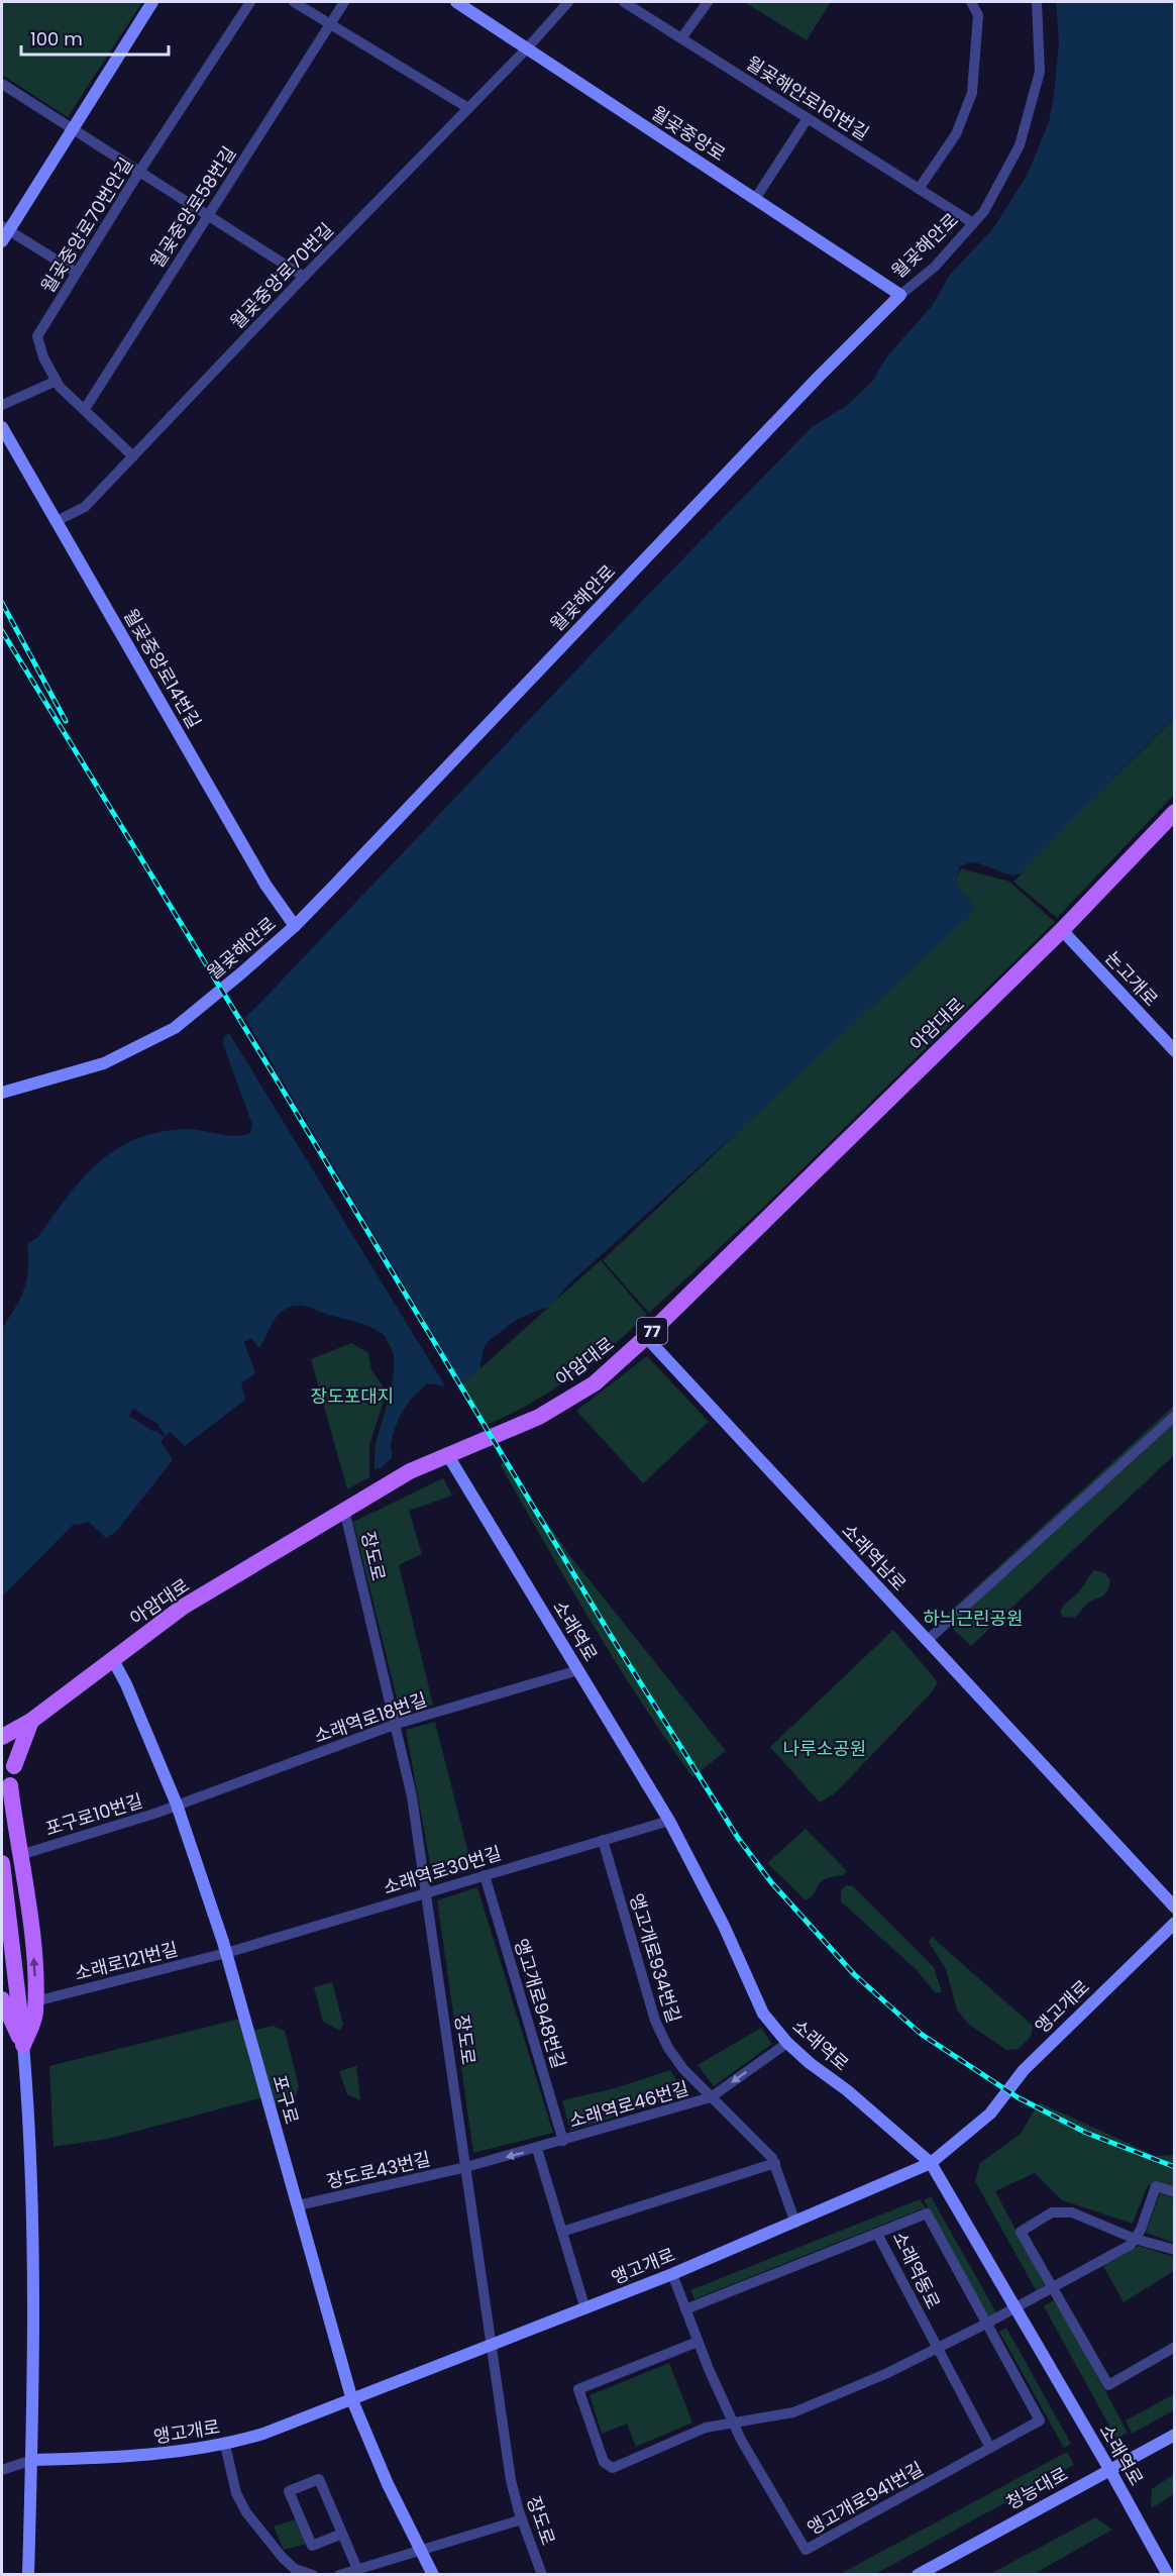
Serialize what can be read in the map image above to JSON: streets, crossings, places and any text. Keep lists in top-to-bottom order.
{
  "streets": {
    "main road": ["아암대로", "77"],
    "street": [
      "월곶해안로161번길",
      "월곶중앙로",
      "월곶중앙로58번길",
      "월곶중앙로70번안길",
      "월곶해안로",
      "월곶중앙로70번길",
      "월곶중앙로14번길",
      "논고개로",
      "장도로",
      "소래역남로",
      "소래역로",
      "소래역로18번길",
      "포구로10번길",
      "소래역로30번길",
      "앵고개로934번길",
      "소래로121번길",
      "앵고개로948번길",
      "앵고개로",
      "포구로",
      "소래역로46번길",
      "장도로43번길",
      "소래역동로",
      "청능대로",
      "앵고개로941번길"
    ]
  },
  "crossings": [
    ["월곶해안로161번길", "월곶해안로"],
    ["월곶중앙로", "월곶해안로"],
    ["월곶중앙로", "월곶중앙로70번길"],
    ["월곶중앙로58번길", "월곶중앙로70번안길"],
    ["월곶중앙로70번안길", "월곶중앙로70번길"],
    ["월곶해안로", "월곶중앙로14번길"],
    ["월곶중앙로70번길", "월곶중앙로14번길"],
    ["논고개로", "아암대로"],
    ["아암대로", "장도로"],
    ["아암대로", "소래역남로"],
    ["아암대로", "소래역로"],
    ["아암대로", "포구로"],
    ["장도로", "소래역로18번길"],
    ["장도로", "소래역로30번길"],
    ["장도로", "앵고개로"],
    ["장도로", "소래역로46번길"],
    ["장도로", "장도로43번길"],
    ["소래역로", "소래역로18번길"],
    ["소래역로", "소래역로30번길"],
    ["소래역로", "앵고개로"],
    ["소래역로", "소래역로46번길"],
    ["소래역로", "청능대로"],
    ["소래역로18번길", "포구로10번길"],
    ["소래역로18번길", "포구로"],
    ["포구로10번길", "포구로"],
    ["소래역로30번길", "앵고개로934번길"],
    ["소래역로30번길", "소래로121번길"],
    ["소래역로30번길", "앵고개로948번길"],
    ["소래역로30번길", "포구로"],
    ["앵고개로934번길", "앵고개로"],
    ["앵고개로934번길", "소래역로46번길"],
    ["소래로121번길", "포구로"],
    ["앵고개로948번길", "소래역로46번길"],
    ["앵고개로", "포구로"],
    ["앵고개로", "앵고개로941번길"],
    ["포구로", "장도로43번길"],
    ["소래역로46번길", "장도로43번길"],
    ["소래역동로", "앵고개로941번길"]
  ],
  "one_way": ["소래역로46번길"],
  "parks": ["장도포대지", "하늬근린공원", "나루소공원"],
  "scale_bar": "100 m"
}
